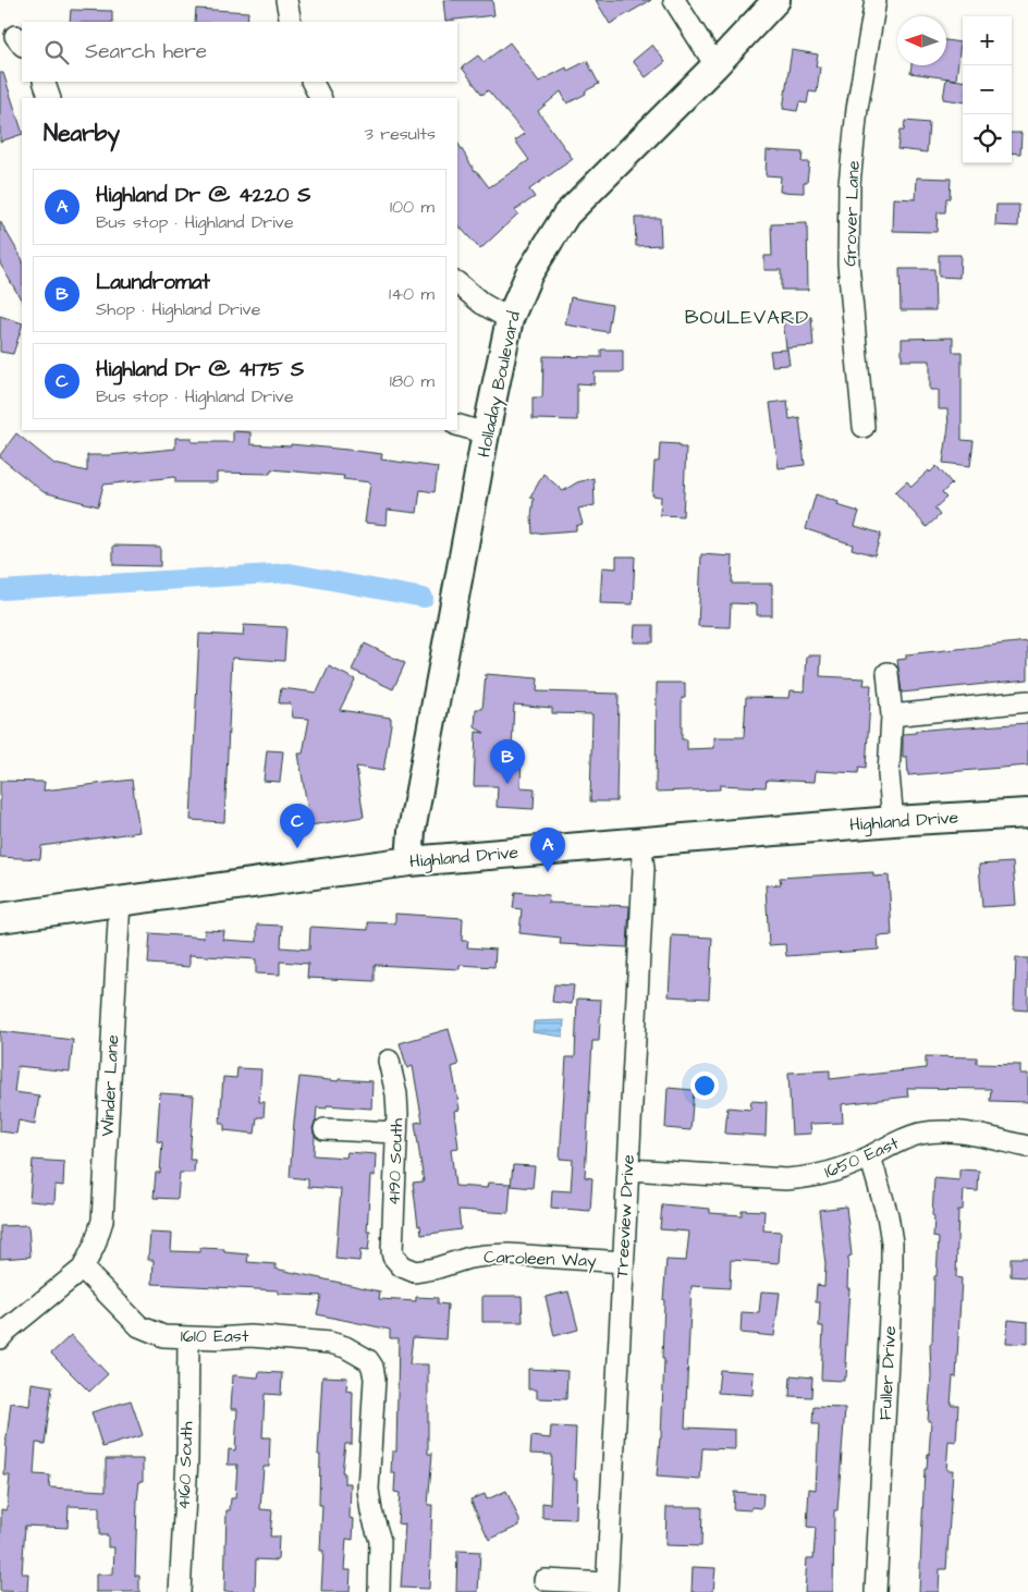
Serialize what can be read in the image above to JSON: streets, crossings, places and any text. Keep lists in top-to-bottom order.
{
  "streets": {
    "main road": ["Highland Drive"],
    "street": [
      "Grover Lane",
      "Holladay Boulevard",
      "Winder Lane",
      "1650 East",
      "4190 South",
      "Treeview Drive",
      "Caroleen Way",
      "1610 East",
      "Fuller Drive",
      "4160 South"
    ]
  },
  "crossings": [
    ["Holladay Boulevard", "Highland Drive"],
    ["Highland Drive", "Winder Lane"],
    ["Highland Drive", "Treeview Drive"],
    ["Winder Lane", "1610 East"],
    ["1650 East", "Treeview Drive"],
    ["1650 East", "Fuller Drive"],
    ["4190 South", "Caroleen Way"],
    ["Treeview Drive", "Caroleen Way"],
    ["1610 East", "4160 South"]
  ],
  "districts": ["BOULEVARD"],
  "north": "left",
  "page": {
    "map_buttons": ["+", "−"],
    "search": "Search here",
    "heading": ["Nearby", "3 results"],
    "list": [
      {
        "mark": "A",
        "name": "Highland Dr @ 4220 S",
        "note": "Bus stop · Highland Drive",
        "value": "100 m"
      },
      {
        "mark": "B",
        "name": "Laundromat",
        "note": "Shop · Highland Drive",
        "value": "140 m"
      },
      {
        "mark": "C",
        "name": "Highland Dr @ 4175 S",
        "note": "Bus stop · Highland Drive",
        "value": "180 m"
      }
    ],
    "pins": ["B", "C", "A"]
  }
}
